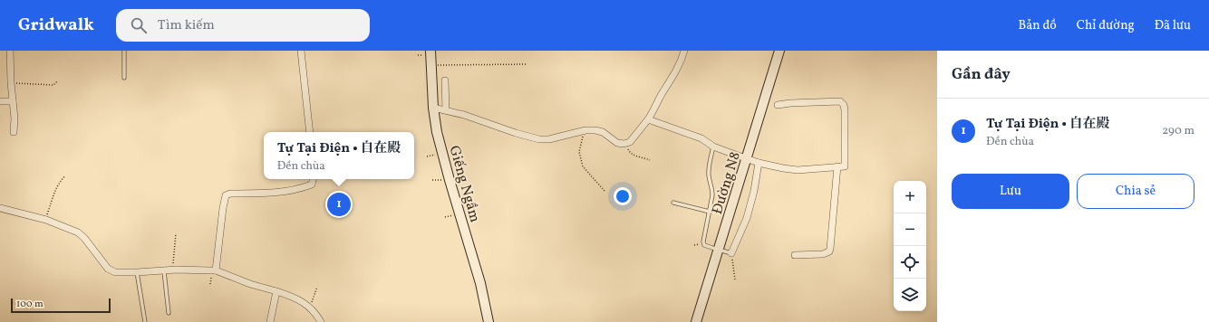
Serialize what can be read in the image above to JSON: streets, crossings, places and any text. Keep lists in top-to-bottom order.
{
  "streets": {
    "main road": ["Đường N8", "Giếng Ngầm"]
  },
  "scale_bar": "100 m",
  "page": {
    "header": "Gridwalk",
    "search": "Tìm kiếm",
    "nav": ["Bản đồ", "Chỉ đường", "Đã lưu"],
    "heading": "Gần đây",
    "list": [
      {
        "mark": "1",
        "name": "Tự Tại Điện • 自在殿",
        "note": "Đền chùa",
        "value": "290 m"
      }
    ],
    "popup": ["Tự Tại Điện • 自在殿", "Đền chùa"],
    "buttons": ["Lưu", "Chia sẻ"],
    "map_buttons": ["+", "−"],
    "pins": "1",
    "scale": "100 m"
  }
}
